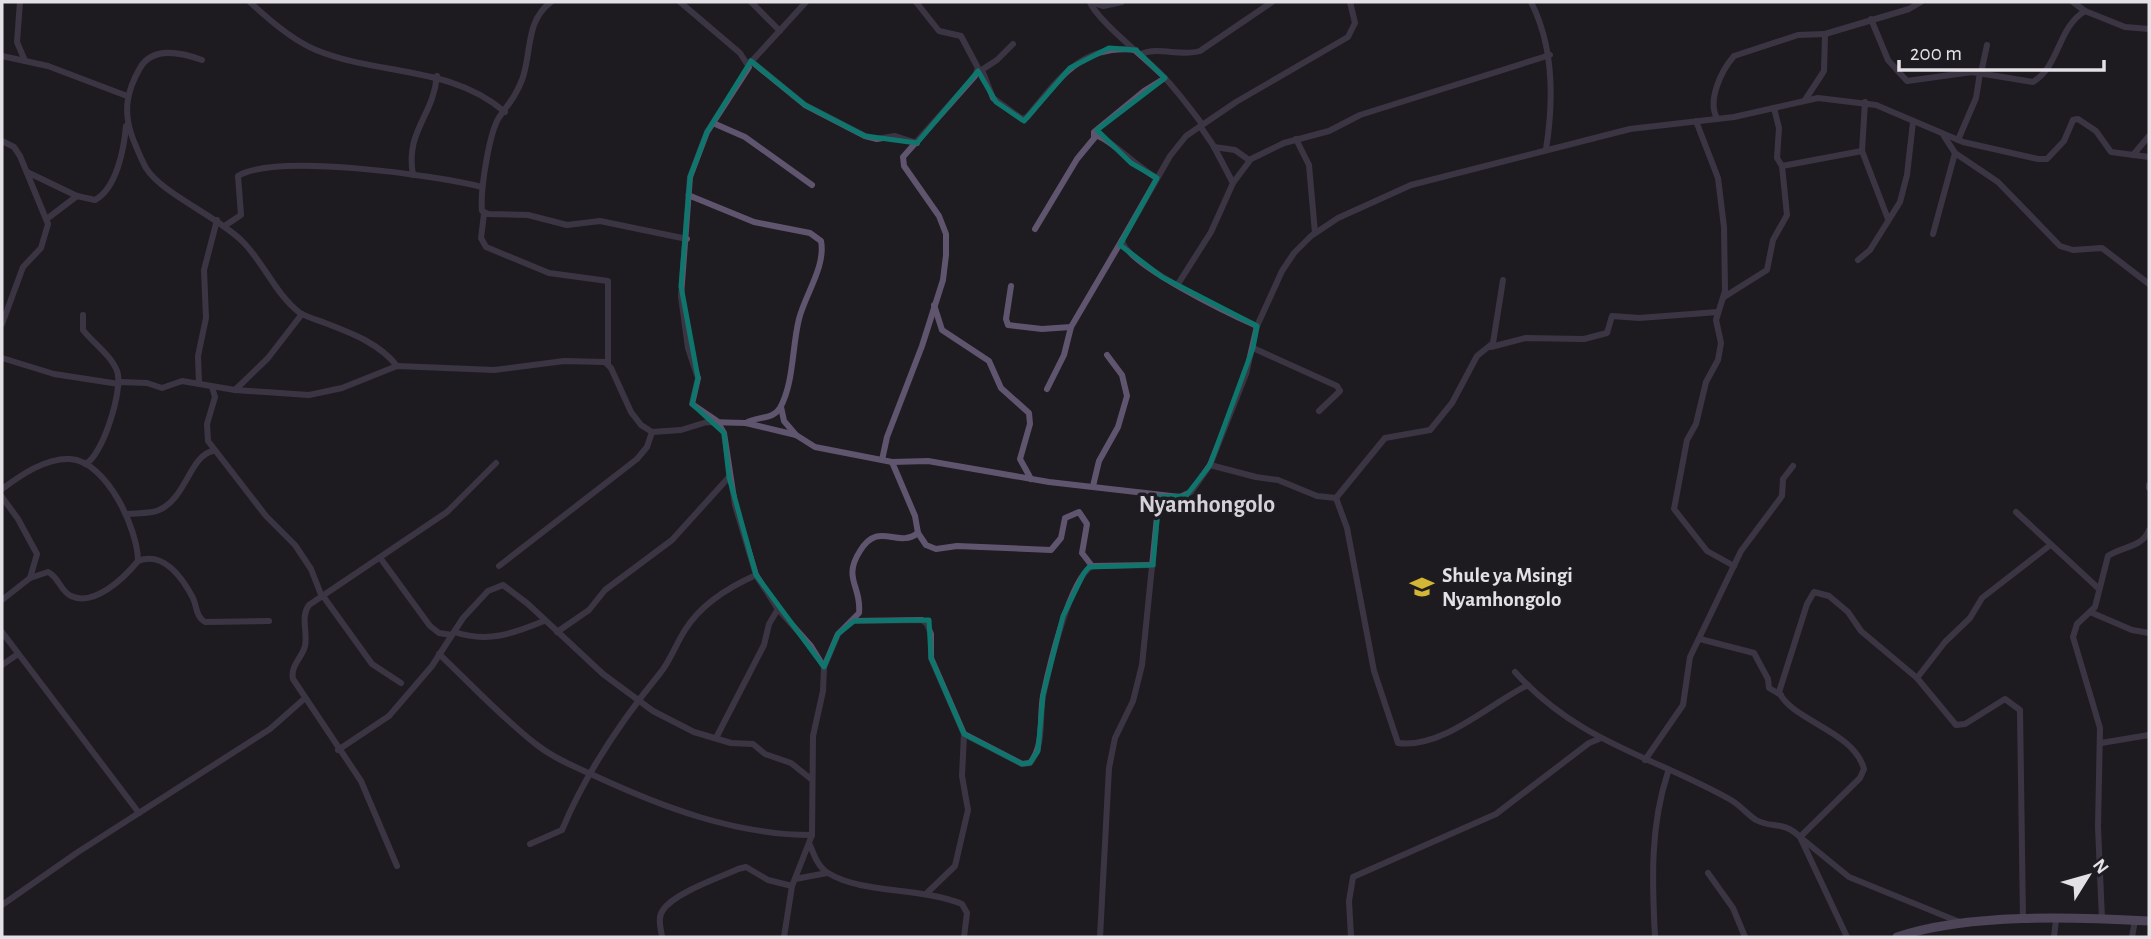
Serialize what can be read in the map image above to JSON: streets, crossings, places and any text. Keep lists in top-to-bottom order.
{
  "districts": ["Nyamhongolo"],
  "places": {
    "school or university": ["Shule ya Msingi Nyamhongolo"]
  },
  "scale_bar": "200 m",
  "north": "top right"
}
